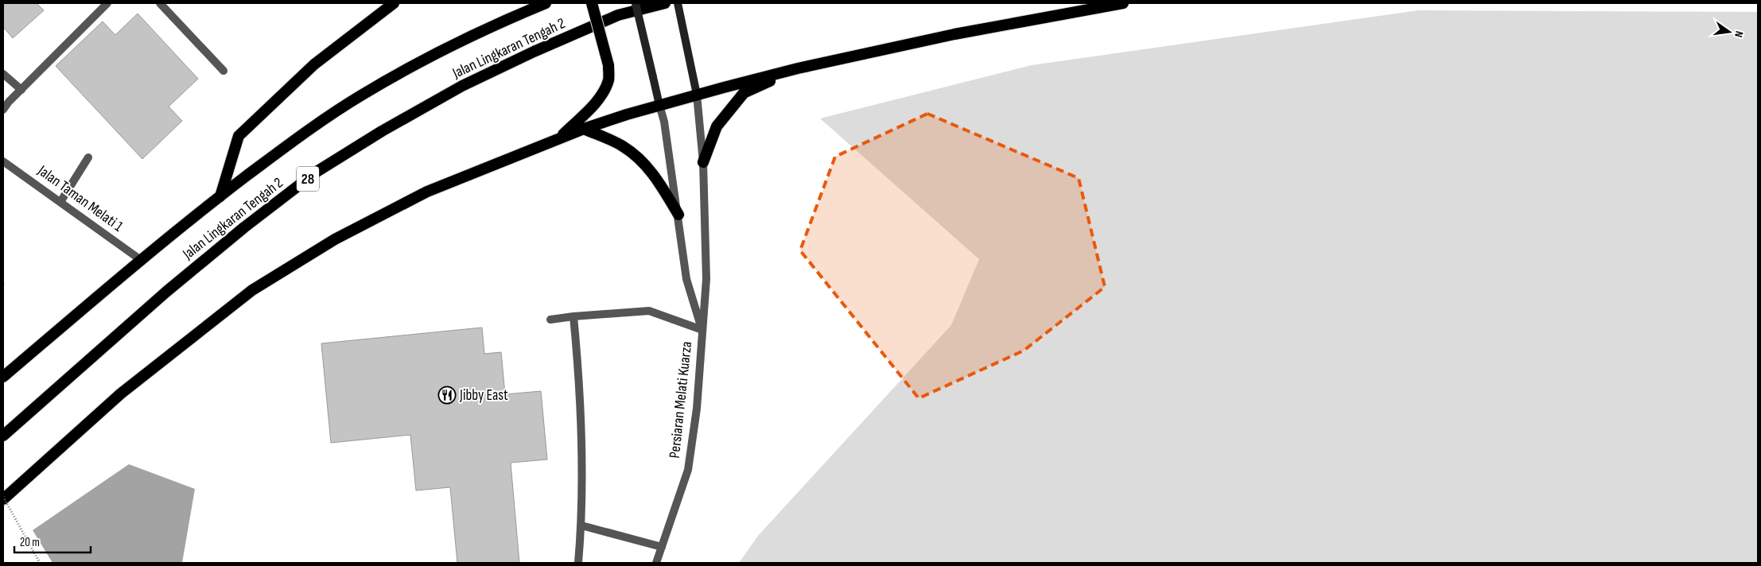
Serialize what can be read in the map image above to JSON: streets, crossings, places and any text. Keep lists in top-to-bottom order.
{
  "streets": {
    "highway": ["Jalan Lingkaran Tengah 2", "28"],
    "street": ["Jalan Taman Melati 1", "Persiaran Melati Kuarza"]
  },
  "crossings": [
    ["Jalan Lingkaran Tengah 2", "Jalan Taman Melati 1"]
  ],
  "places": {
    "restaurant": ["Jibby East"]
  },
  "scale_bar": "20 m",
  "north": "right"
}
